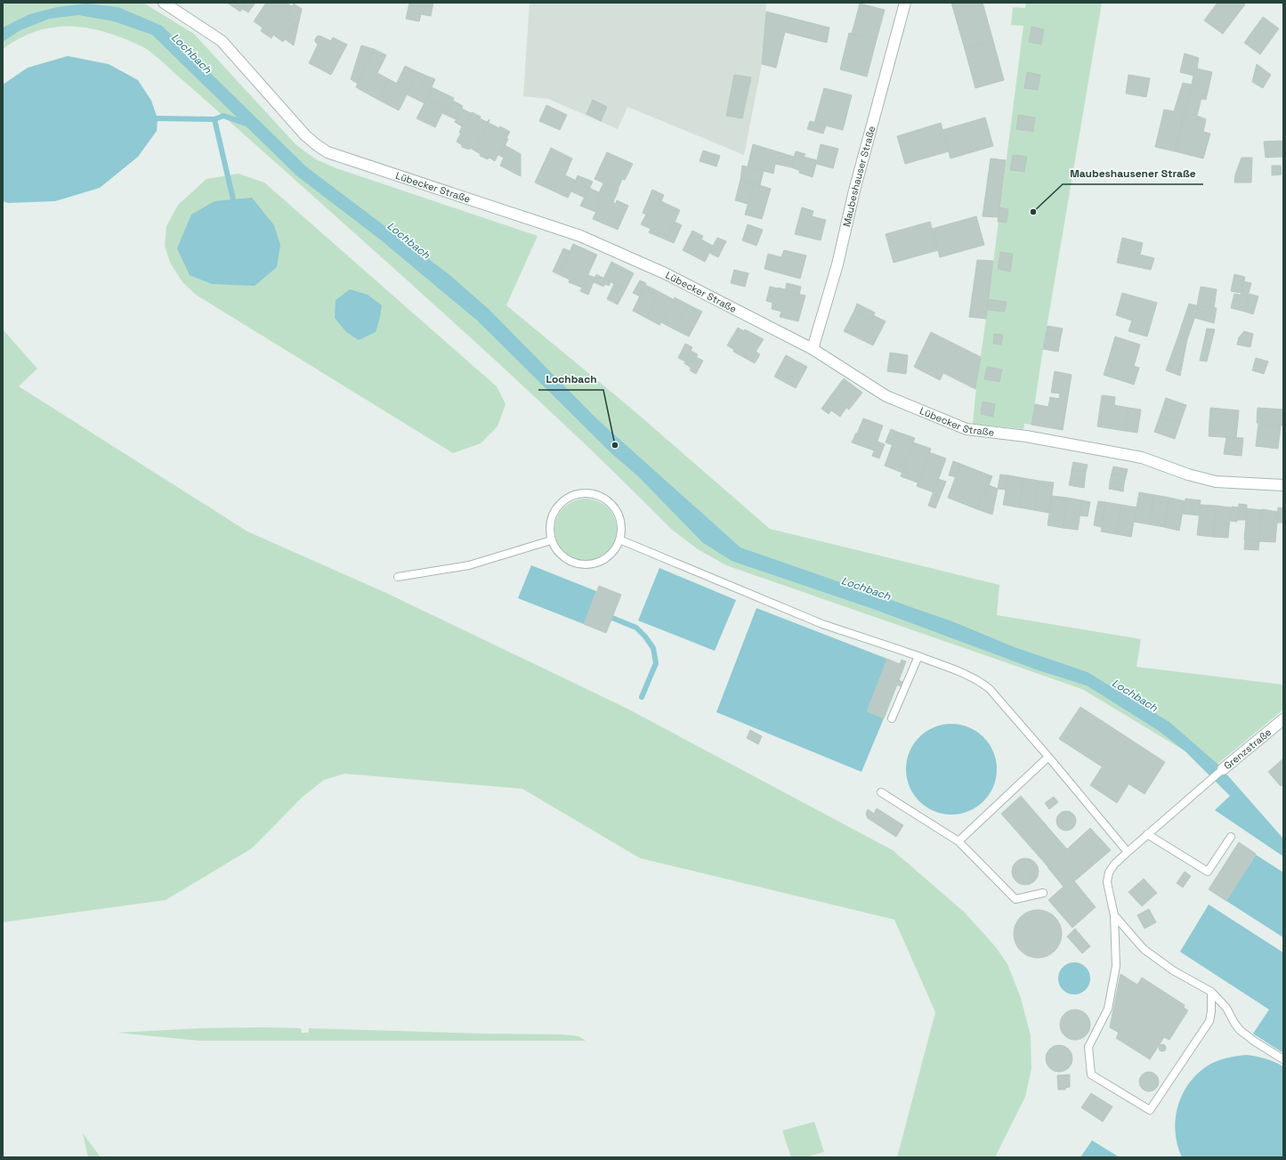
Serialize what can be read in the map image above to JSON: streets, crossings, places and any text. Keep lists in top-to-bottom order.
{
  "streets": {
    "street": ["Maubeshauser Straße", "Lübecker Straße", "Grenzstraße"]
  },
  "crossings": [
    ["Maubeshauser Straße", "Lübecker Straße"]
  ],
  "water": ["Lochbach"],
  "places": ["Maubeshausener Straße", "Lochbach"]
}
